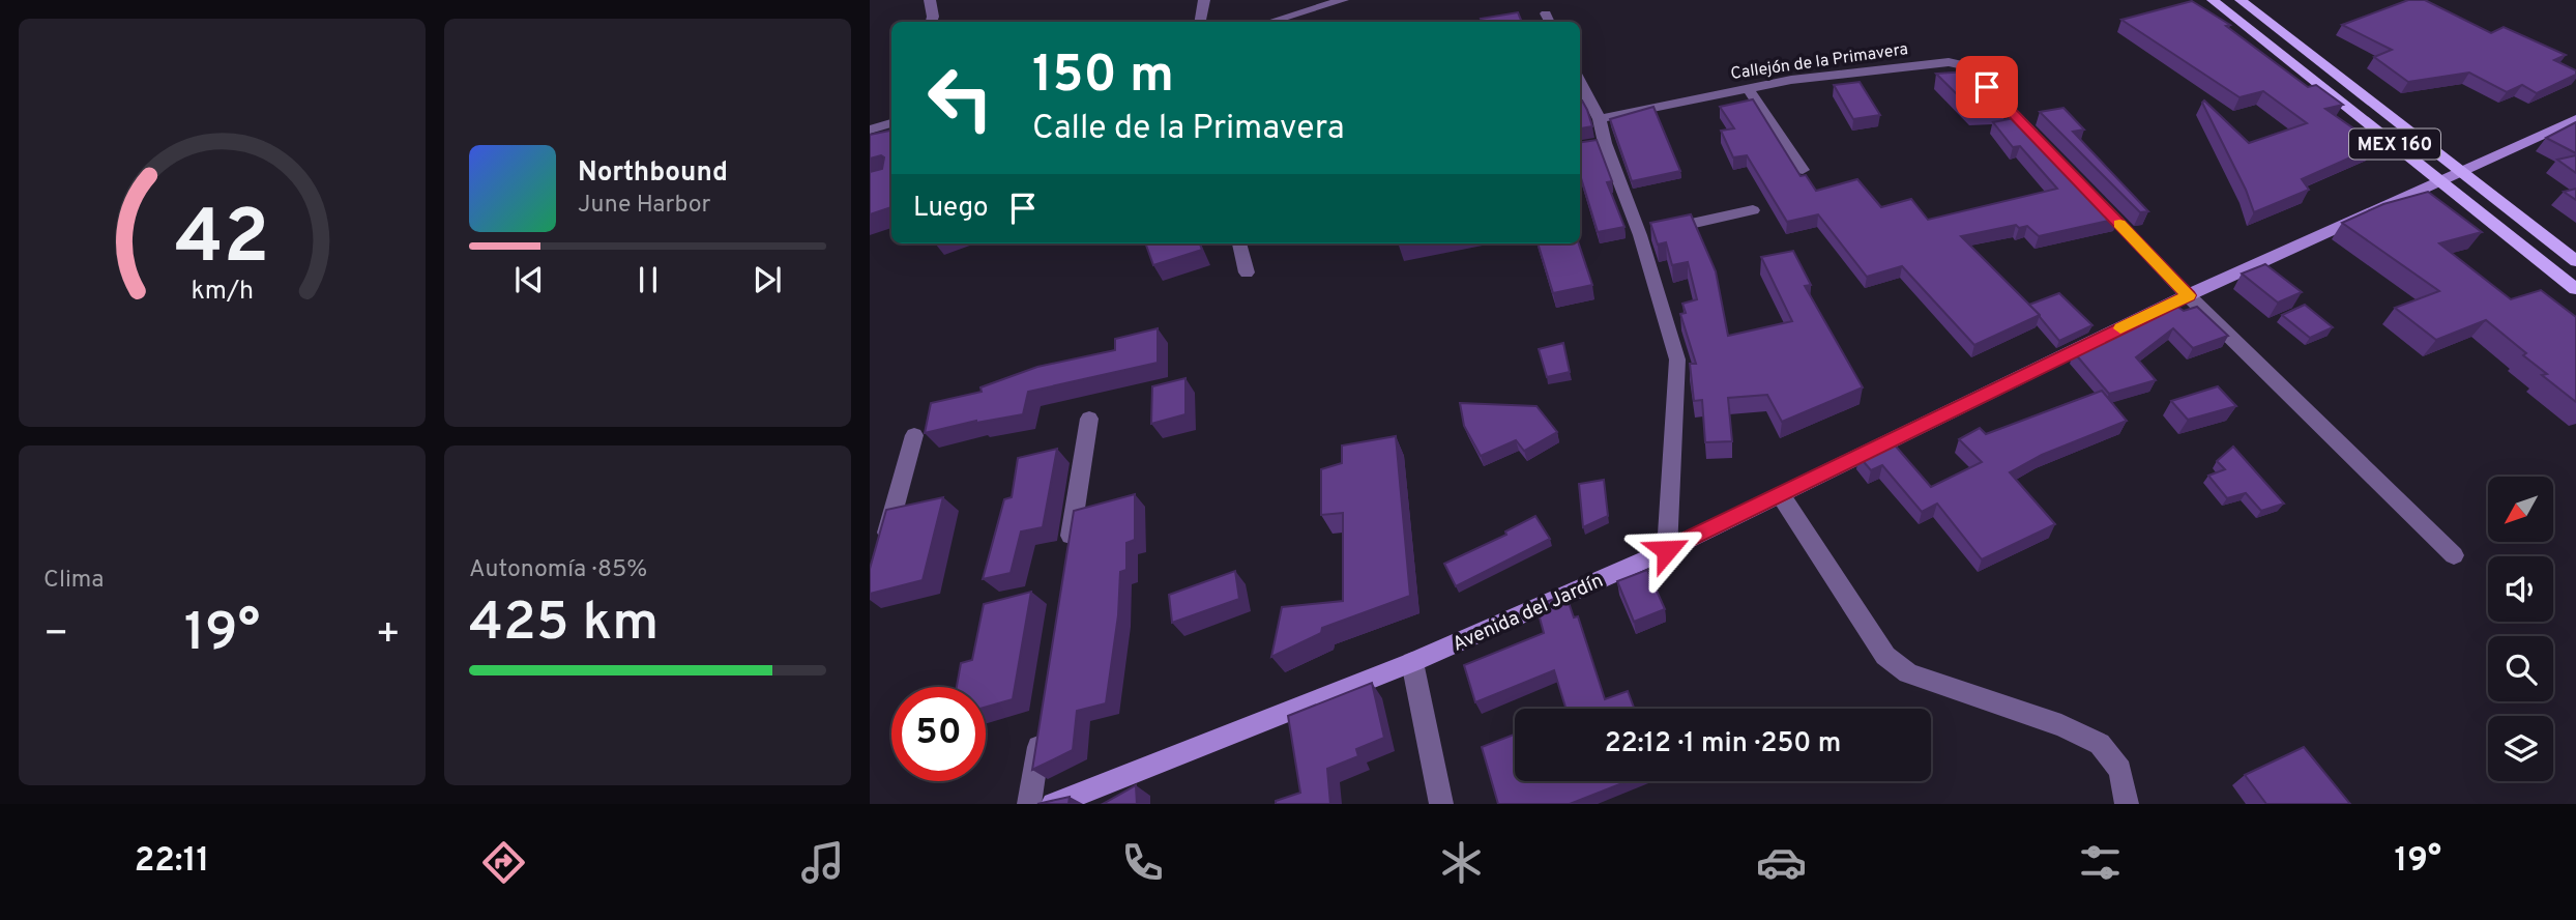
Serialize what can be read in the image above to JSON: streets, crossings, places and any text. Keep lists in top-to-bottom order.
{
  "streets": {
    "main road": ["MEX 160", "Avenida del Jardín"],
    "street": ["Callejón de la Primavera"]
  },
  "crossings": [
    ["MEX 160", "Avenida del Jardín"]
  ],
  "north": "bottom left",
  "page": {
    "turn": ["150 m", "Calle de la Primavera"],
    "song": ["Northbound", "June Harbor"],
    "then": "Luego",
    "tile": [
      "Clima",
      ["Autonomía · 85%", "425 km"]
    ],
    "heat": ["−", "19°", "+"],
    "limit": "50",
    "trip": "22:12 · 1 min · 250 m",
    "tabs": ["22:11", "19°"],
    "gauge": ["42", "km/h"]
  }
}
